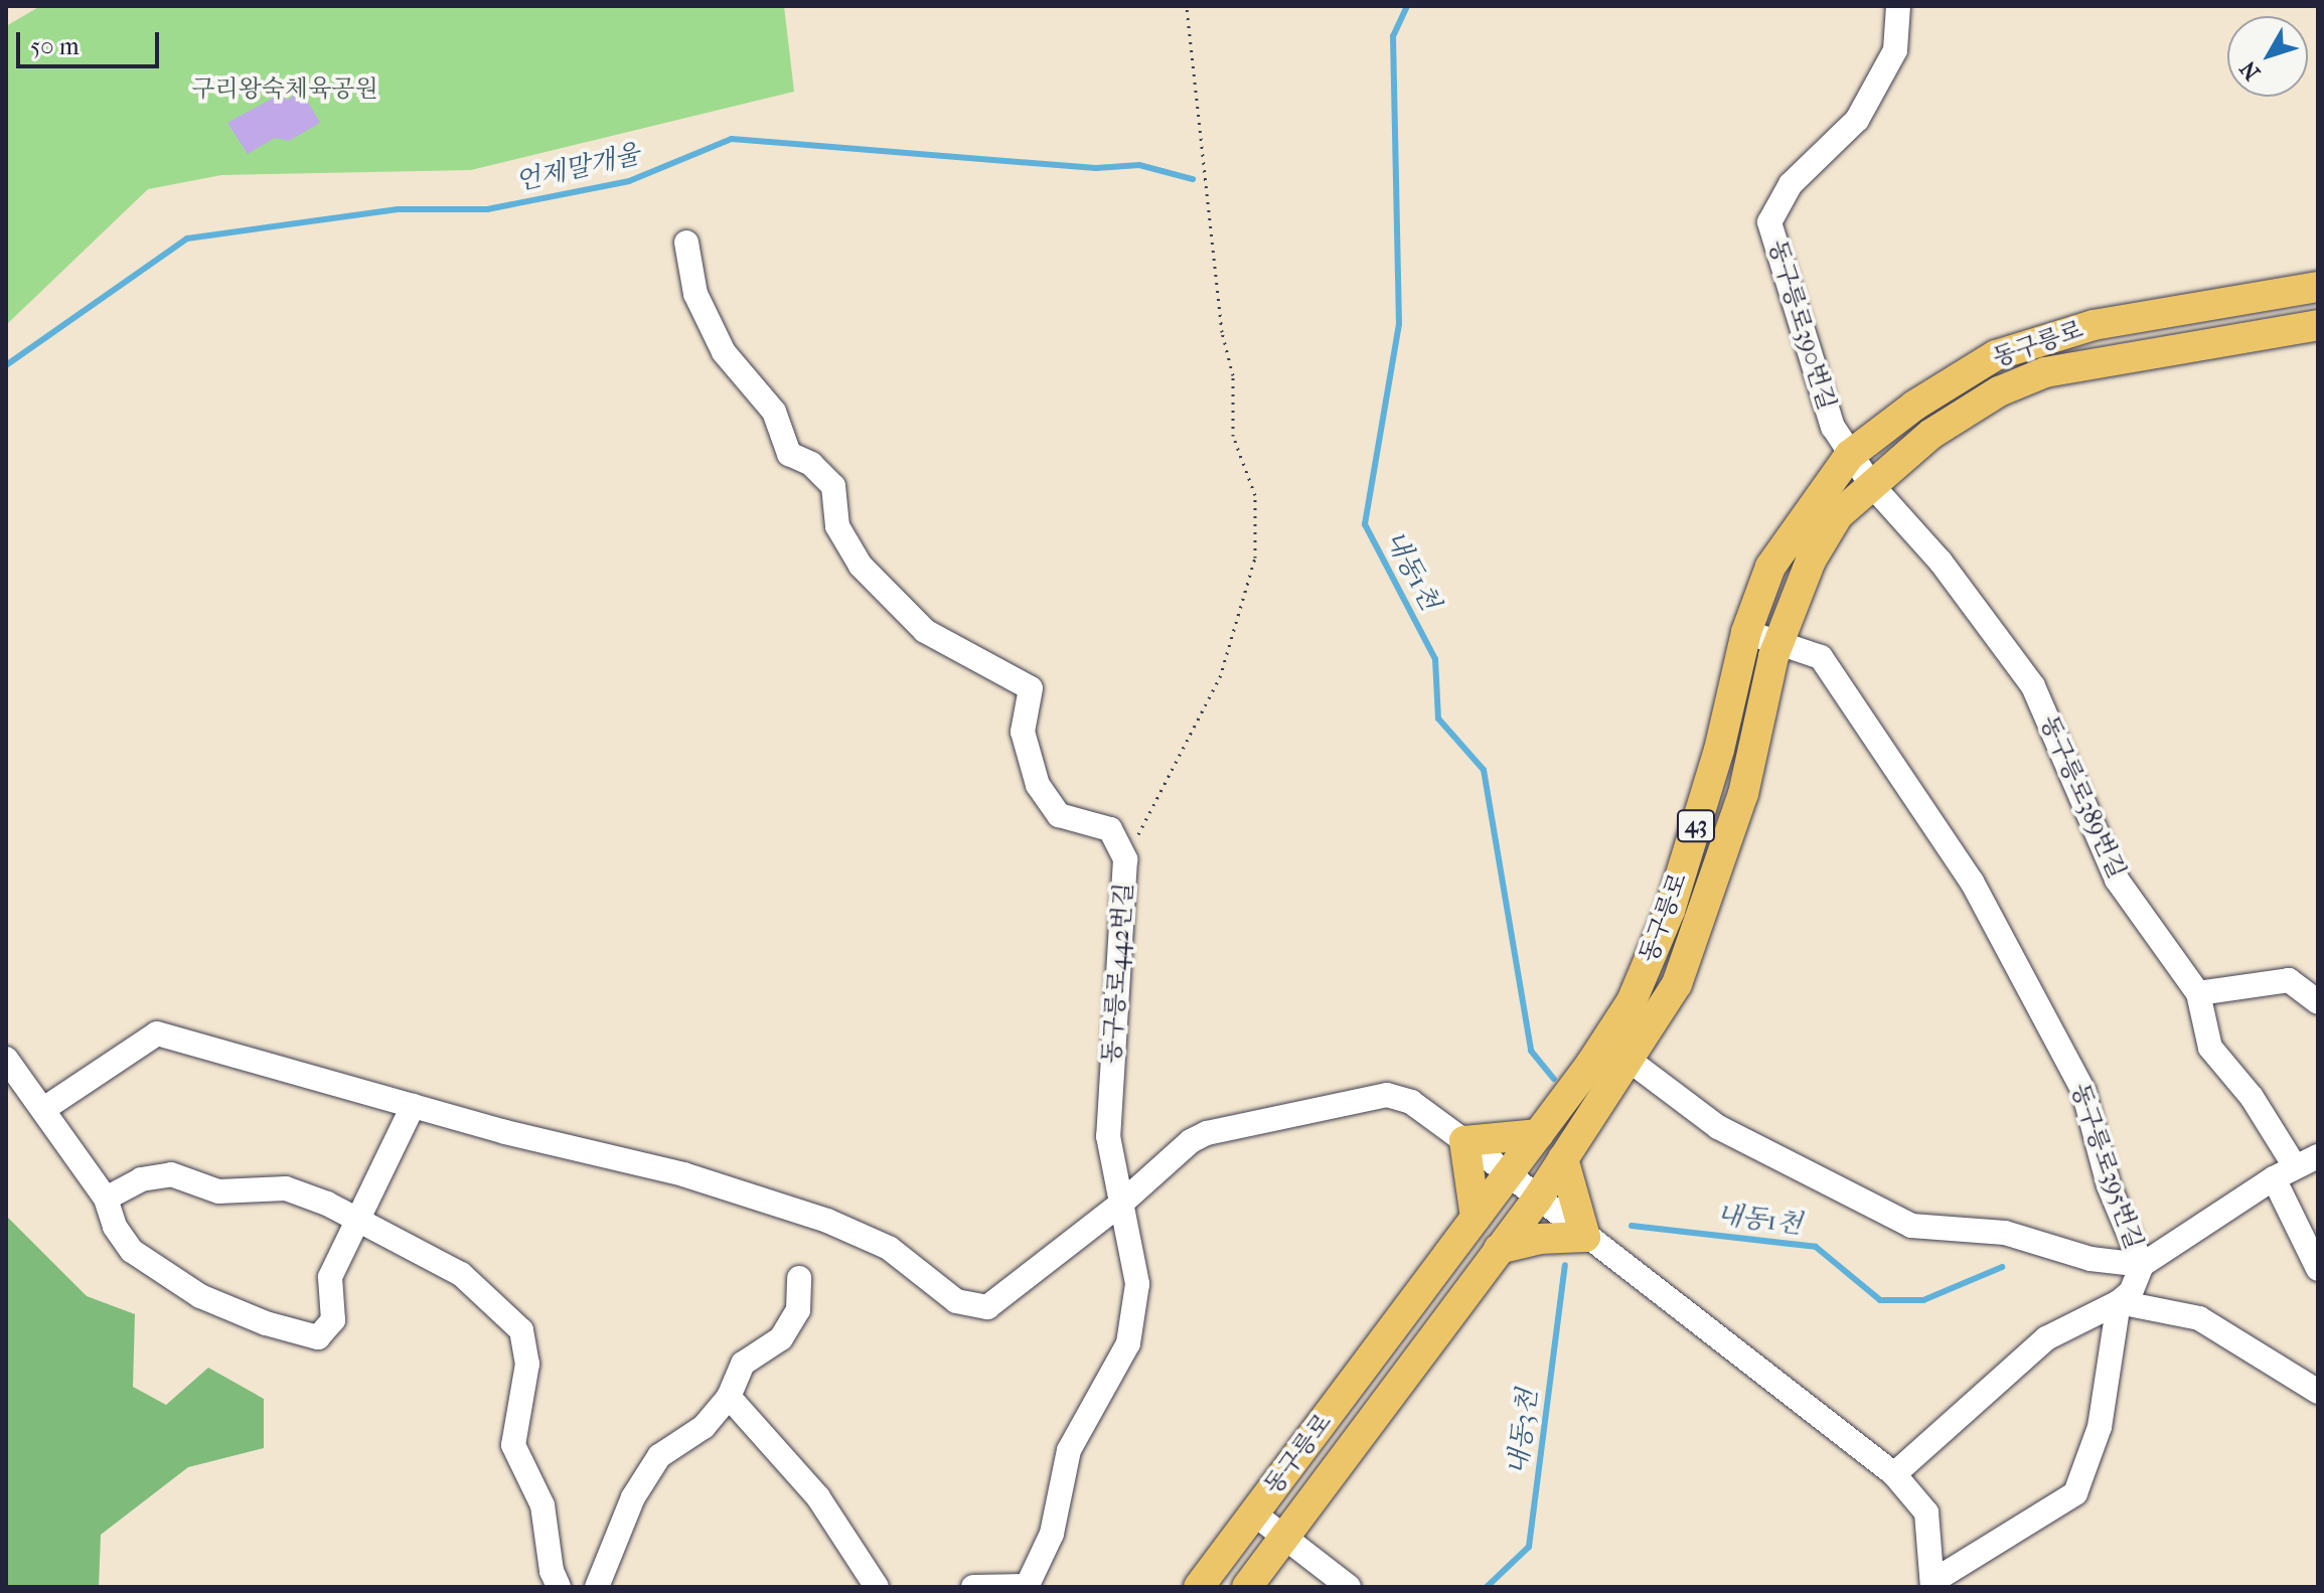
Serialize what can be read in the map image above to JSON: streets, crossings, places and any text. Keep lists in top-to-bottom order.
{
  "streets": {
    "main road": ["동구릉로", "43"],
    "street": [
      "동구릉로390번길",
      "동구릉로389번길",
      "동구릉로442번길",
      "동구릉로395번길"
    ]
  },
  "crossings": [
    ["동구릉로390번길", "동구릉로"],
    ["동구릉로390번길", "동구릉로389번길"],
    ["동구릉로", "동구릉로389번길"],
    ["동구릉로", "동구릉로395번길"]
  ],
  "water": ["언제말개울", "내동1천", "내동3천"],
  "parks": ["구리왕숙체육공원"],
  "scale_bar": "50 m",
  "north": "bottom left"
}
